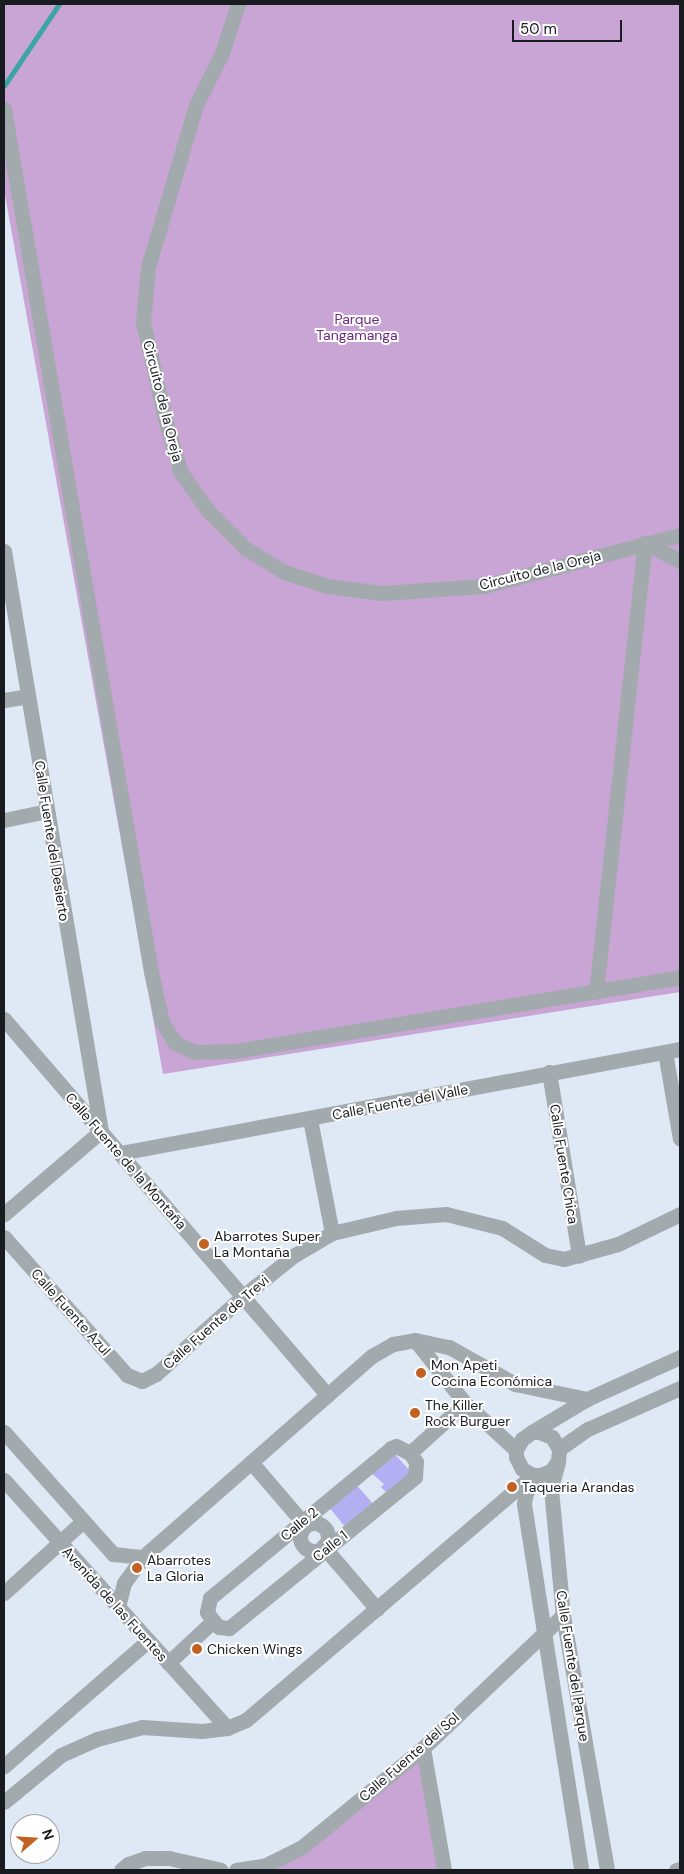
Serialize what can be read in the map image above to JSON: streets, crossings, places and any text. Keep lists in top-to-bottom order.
{
  "streets": {
    "street": [
      "Circuito de la Oreja",
      "Calle Fuente del Desierto",
      "Calle Fuente del Valle",
      "Calle Fuente de la Montaña",
      "Calle Fuente Chica",
      "Calle Fuente Azul",
      "Calle Fuente de Trevi",
      "Calle 2",
      "Calle 1",
      "Avenida de las Fuentes",
      "Calle Fuente del Parque",
      "Calle Fuente del Sol"
    ]
  },
  "crossings": [
    ["Calle Fuente del Desierto", "Calle Fuente de la Montaña"],
    ["Calle Fuente del Valle", "Calle Fuente de la Montaña"],
    ["Calle Fuente del Valle", "Calle Fuente Chica"],
    ["Calle Fuente de la Montaña", "Calle Fuente de Trevi"],
    ["Calle Fuente Chica", "Calle Fuente de Trevi"],
    ["Calle Fuente Azul", "Calle Fuente de Trevi"],
    ["Calle 2", "Calle 1"],
    ["Calle Fuente del Parque", "Calle Fuente del Sol"]
  ],
  "parks": ["Parque Tangamanga"],
  "places": [
    "Abarrotes Super La Montaña",
    "Mon Apeti Cocina Económica",
    "The Killer Rock Burguer",
    "Taqueria Arandas",
    "Abarrotes La Gloria",
    "Chicken Wings"
  ],
  "scale_bar": "50 m",
  "north": "right"
}
